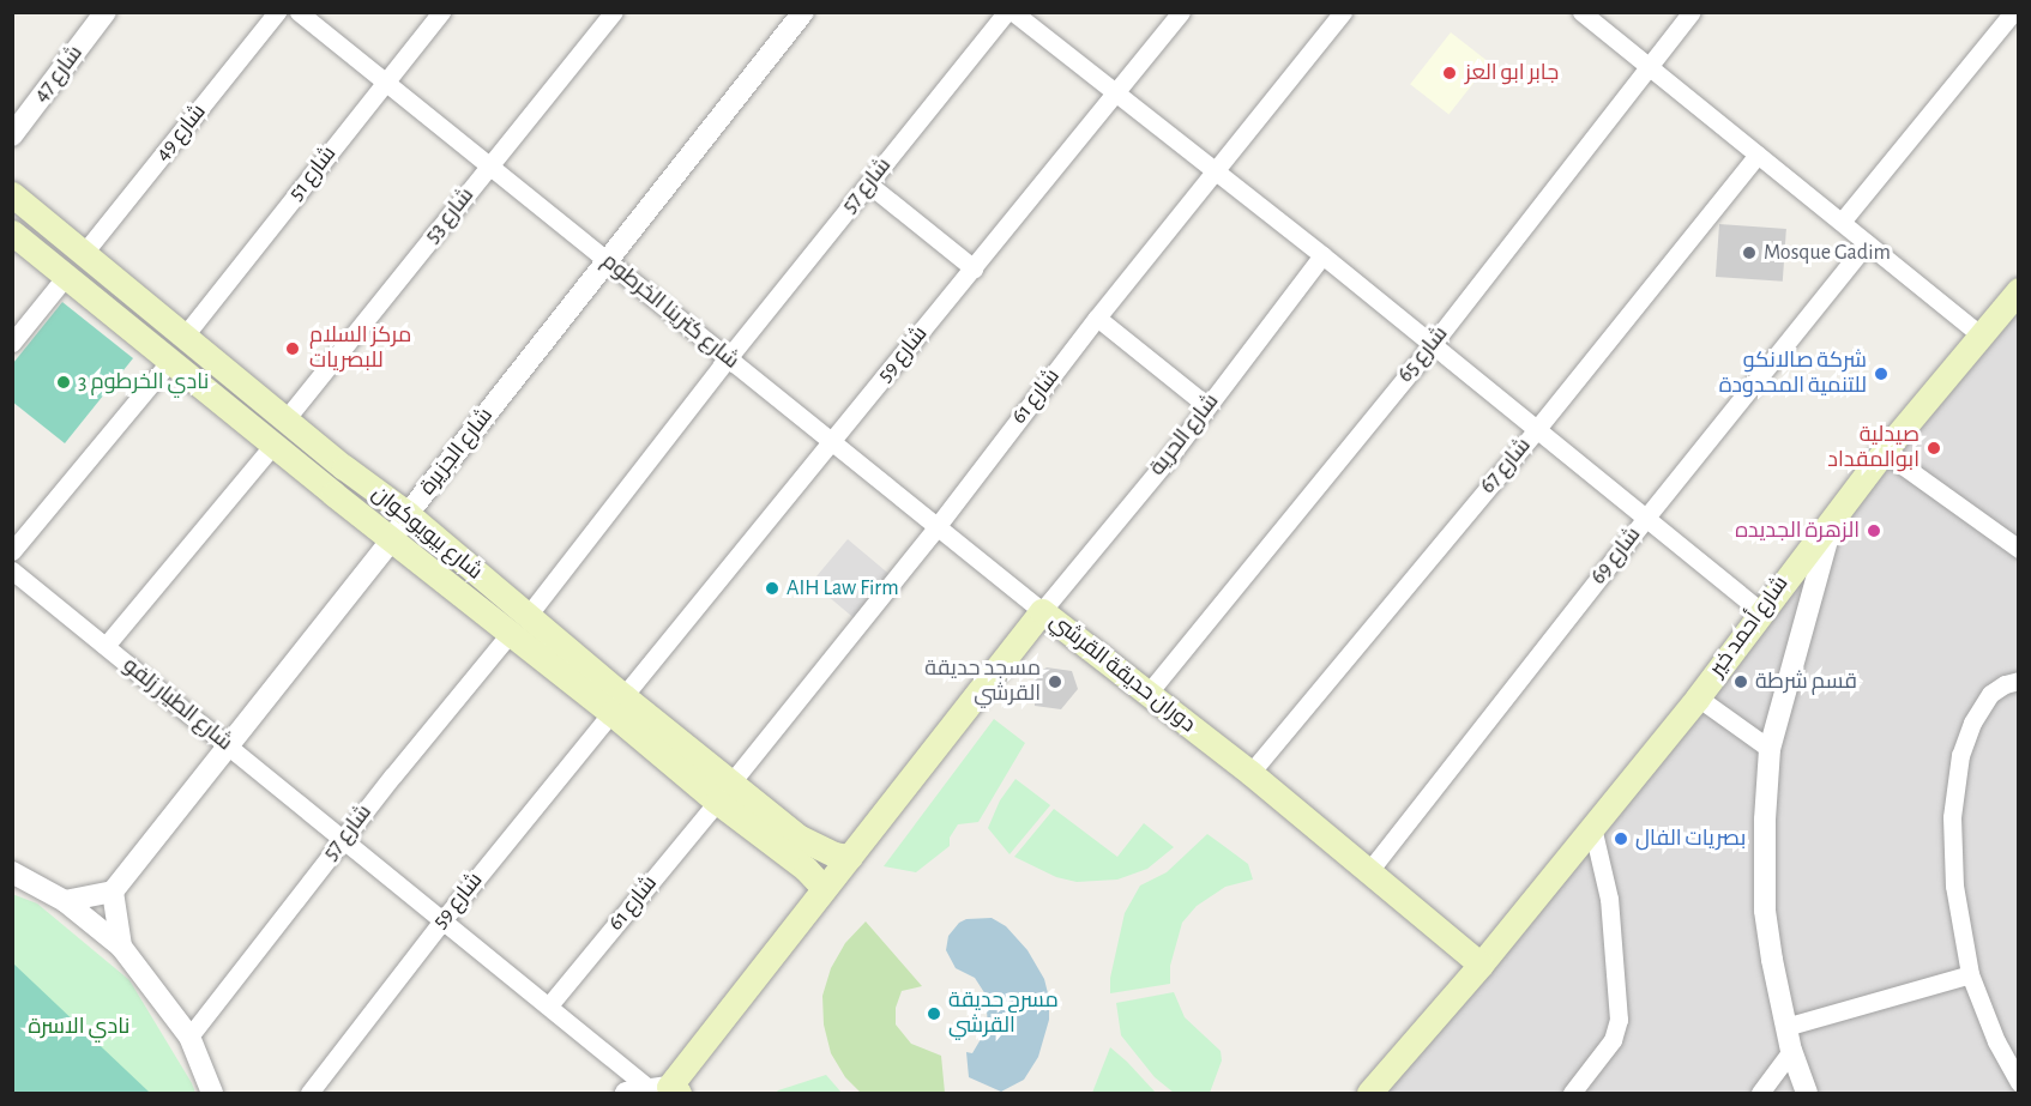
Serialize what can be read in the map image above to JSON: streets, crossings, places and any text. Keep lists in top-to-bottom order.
{
  "streets": {
    "main road": ["شارع بيويوكوان", "شارع أحمد خير", "دوران حديقة القرشي"],
    "street": [
      "شارع 47",
      "شارع 49",
      "شارع 51",
      "شارع 57",
      "شارع 53",
      "شارع كترينا الخرطوم",
      "شارع 59",
      "شارع 65",
      "شارع 61",
      "شارع الحرية",
      "شارع الجزيرة",
      "شارع 67",
      "شارع 69",
      "شارع الطيار زلفو"
    ]
  },
  "crossings": [
    ["شارع 49", "شارع بيويوكوان"],
    ["شارع 51", "شارع كترينا الخرطوم"],
    ["شارع 51", "شارع بيويوكوان"],
    ["شارع 57", "شارع كترينا الخرطوم"],
    ["شارع 57", "شارع بيويوكوان"],
    ["شارع 57", "شارع الطيار زلفو"],
    ["شارع 53", "شارع كترينا الخرطوم"],
    ["شارع 53", "شارع بيويوكوان"],
    ["شارع كترينا الخرطوم", "شارع 59"],
    ["شارع كترينا الخرطوم", "شارع 61"],
    ["شارع كترينا الخرطوم", "شارع الحرية"],
    ["شارع كترينا الخرطوم", "شارع الجزيرة"],
    ["شارع كترينا الخرطوم", "دوران حديقة القرشي"],
    ["شارع 59", "شارع بيويوكوان"],
    ["شارع 59", "شارع الطيار زلفو"],
    ["شارع 65", "دوران حديقة القرشي"],
    ["شارع 61", "شارع بيويوكوان"],
    ["شارع 61", "شارع الطيار زلفو"],
    ["شارع الحرية", "دوران حديقة القرشي"],
    ["شارع الجزيرة", "شارع بيويوكوان"],
    ["شارع الجزيرة", "شارع الطيار زلفو"],
    ["شارع 67", "دوران حديقة القرشي"],
    ["شارع بيويوكوان", "دوران حديقة القرشي"],
    ["شارع 69", "دوران حديقة القرشي"],
    ["شارع أحمد خير", "دوران حديقة القرشي"],
    ["دوران حديقة القرشي", "شارع الطيار زلفو"]
  ],
  "parks": ["نادي الاسرة"],
  "places": [
    "جابر ابو العز",
    "Mosque Gadim",
    "مركز السلام للبصريات",
    "شركة صالانكو للتنمية المحدودة",
    "نادي الخرطوم 3",
    "صيدلية ابوالمقداد",
    "الزهرة الجديده",
    "AIH Law Firm",
    "مسجد حديقة القرشي",
    "قسم شرطة",
    "بصريات الفال",
    "مسرح حديقة القرشي"
  ]
}
